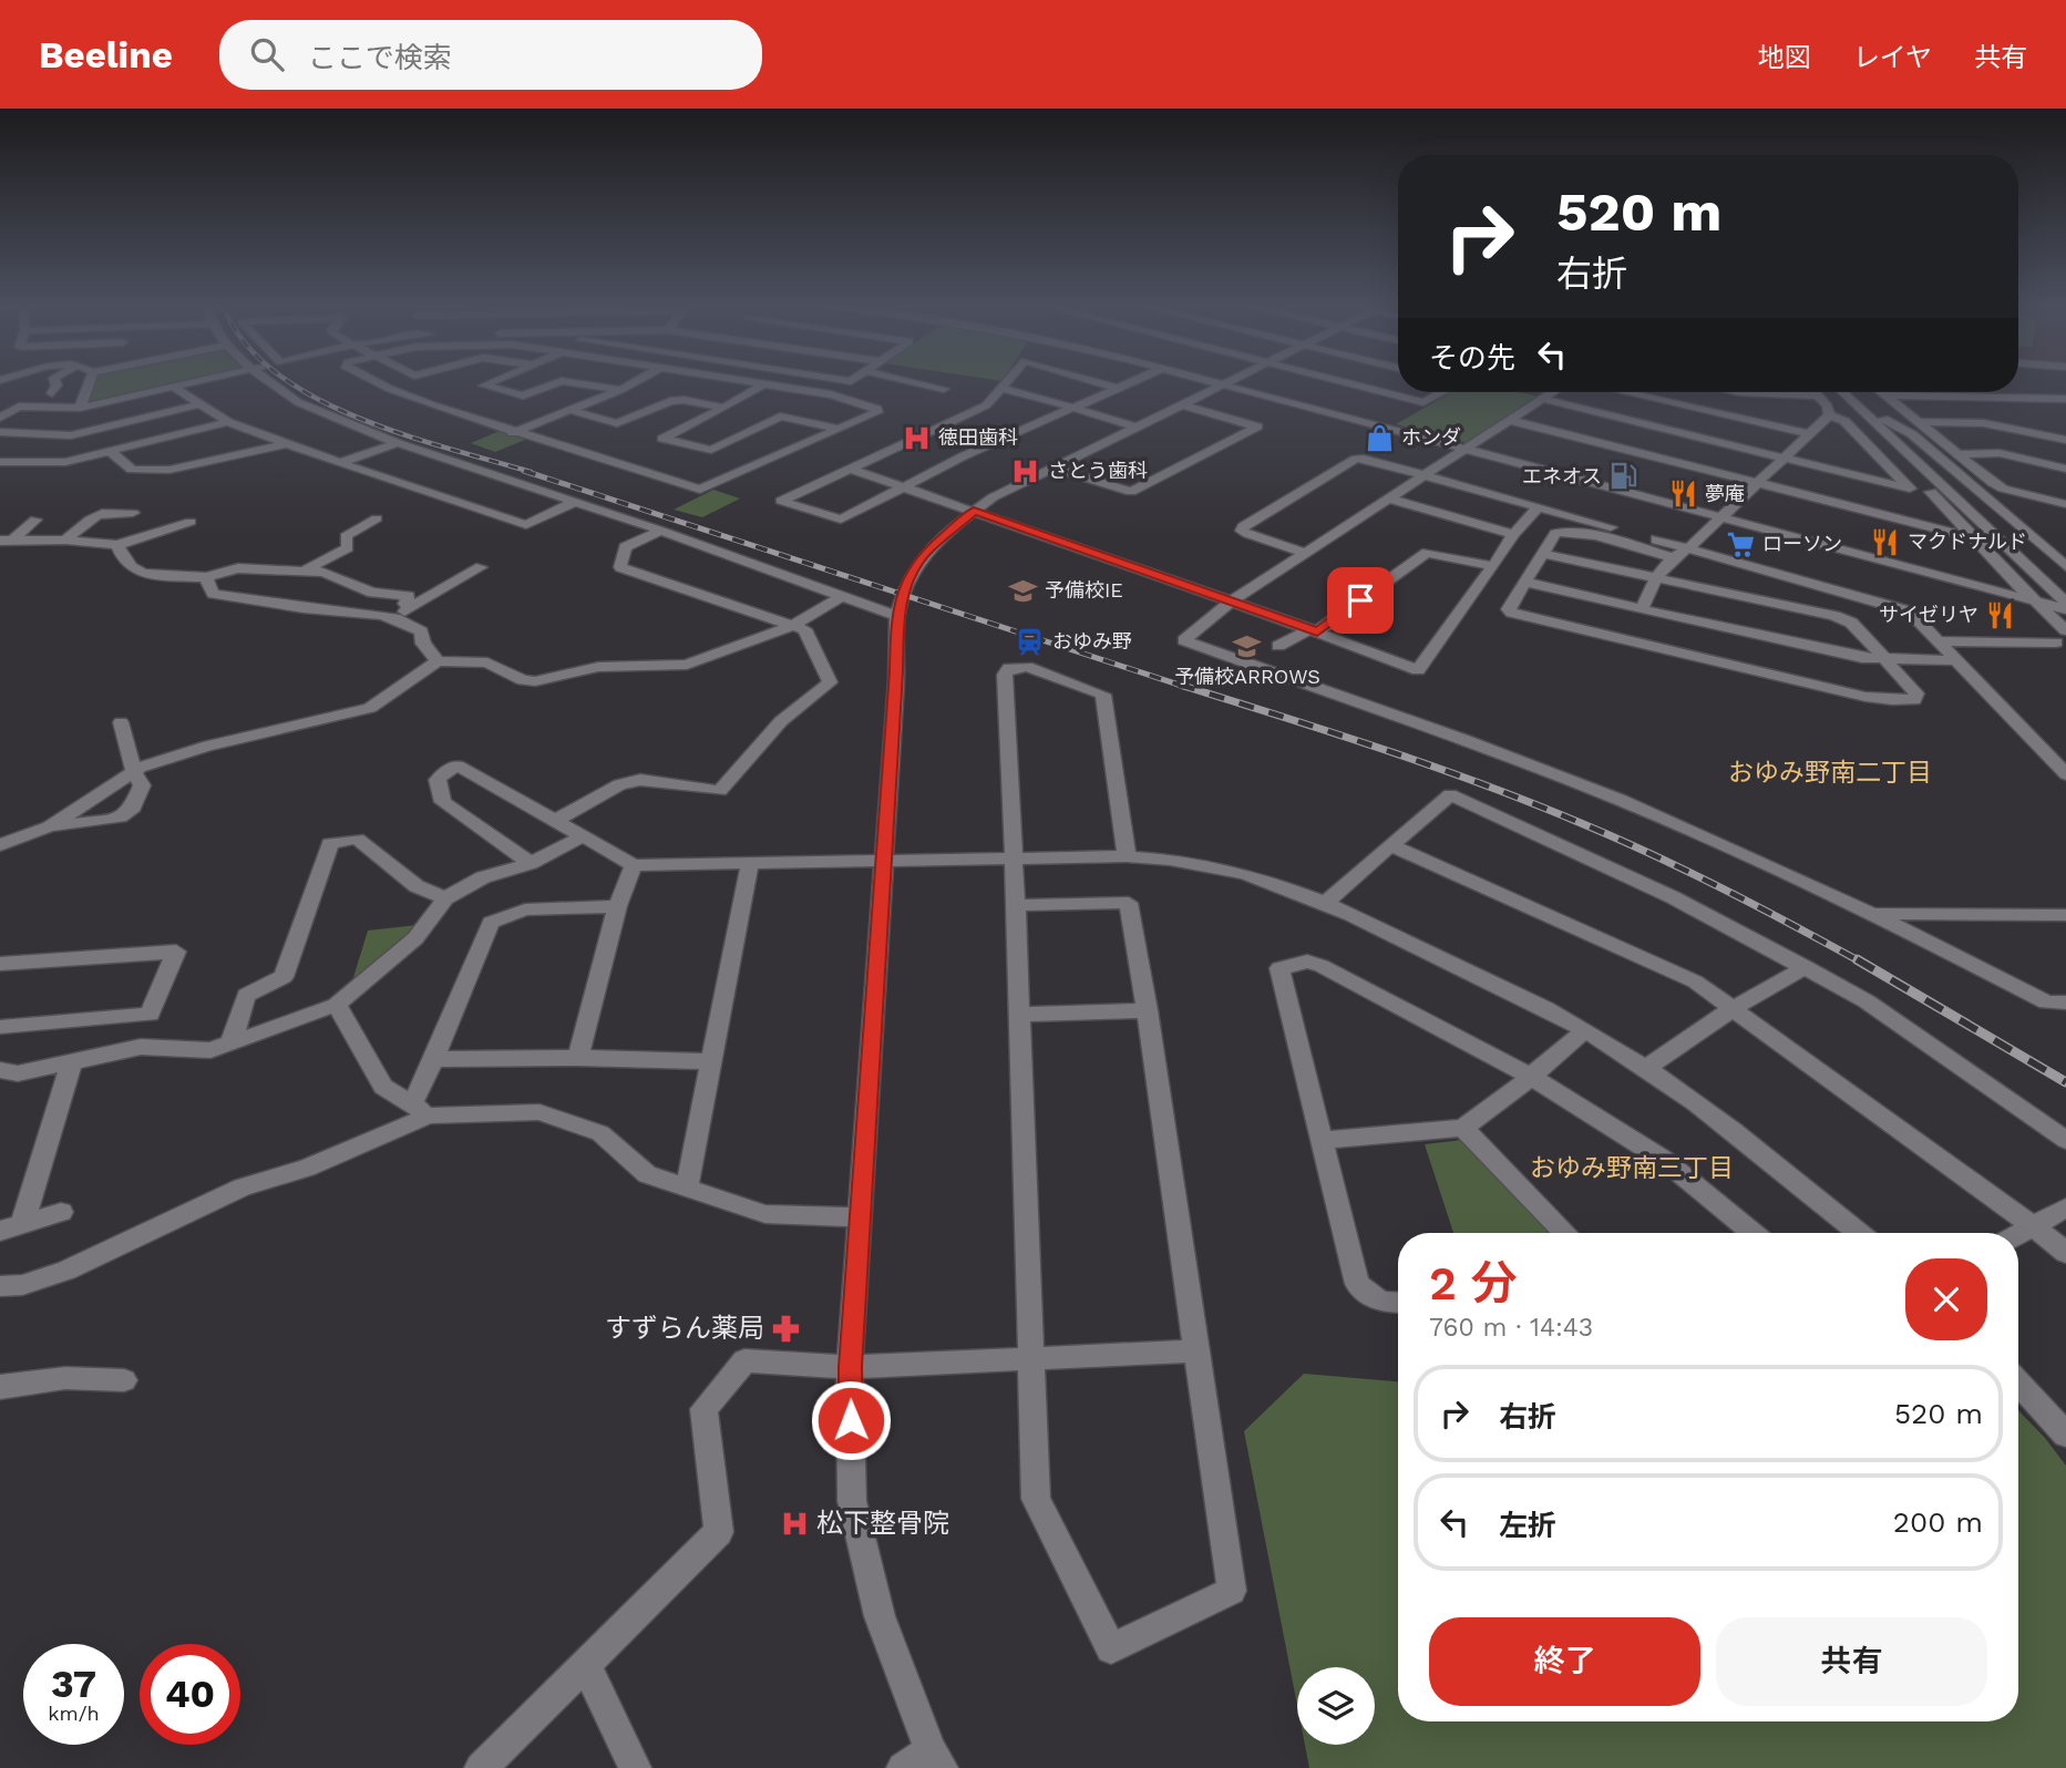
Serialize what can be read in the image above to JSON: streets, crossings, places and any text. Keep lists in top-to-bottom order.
{
  "districts": ["おゆみ野南二丁目", "おゆみ野南三丁目"],
  "places": {
    "hospital": ["徳田歯科", "さとう歯科", "松下整骨院"],
    "shop": ["ホンダ"],
    "fuel station": ["エネオス"],
    "restaurant": ["夢庵", "マクドナルド", "サイゼリヤ"],
    "supermarket": ["ローソン"],
    "school or university": ["予備校IE", "予備校ARROWS"],
    "station": ["おゆみ野"],
    "pharmacy": ["すずらん薬局"]
  },
  "page": {
    "header": "Beeline",
    "search": "ここで検索",
    "nav": ["地図", "レイヤ", "共有"],
    "turn": ["520 m", "右折"],
    "then": "その先",
    "heading": ["2 分", "760 m · 14:43"],
    "list": [
      {
        "name": "右折",
        "value": "520 m"
      },
      {
        "name": "左折",
        "value": "200 m"
      }
    ],
    "buttons": ["終了", "共有"],
    "speed": "37 km/h",
    "limit": "40"
  }
}
